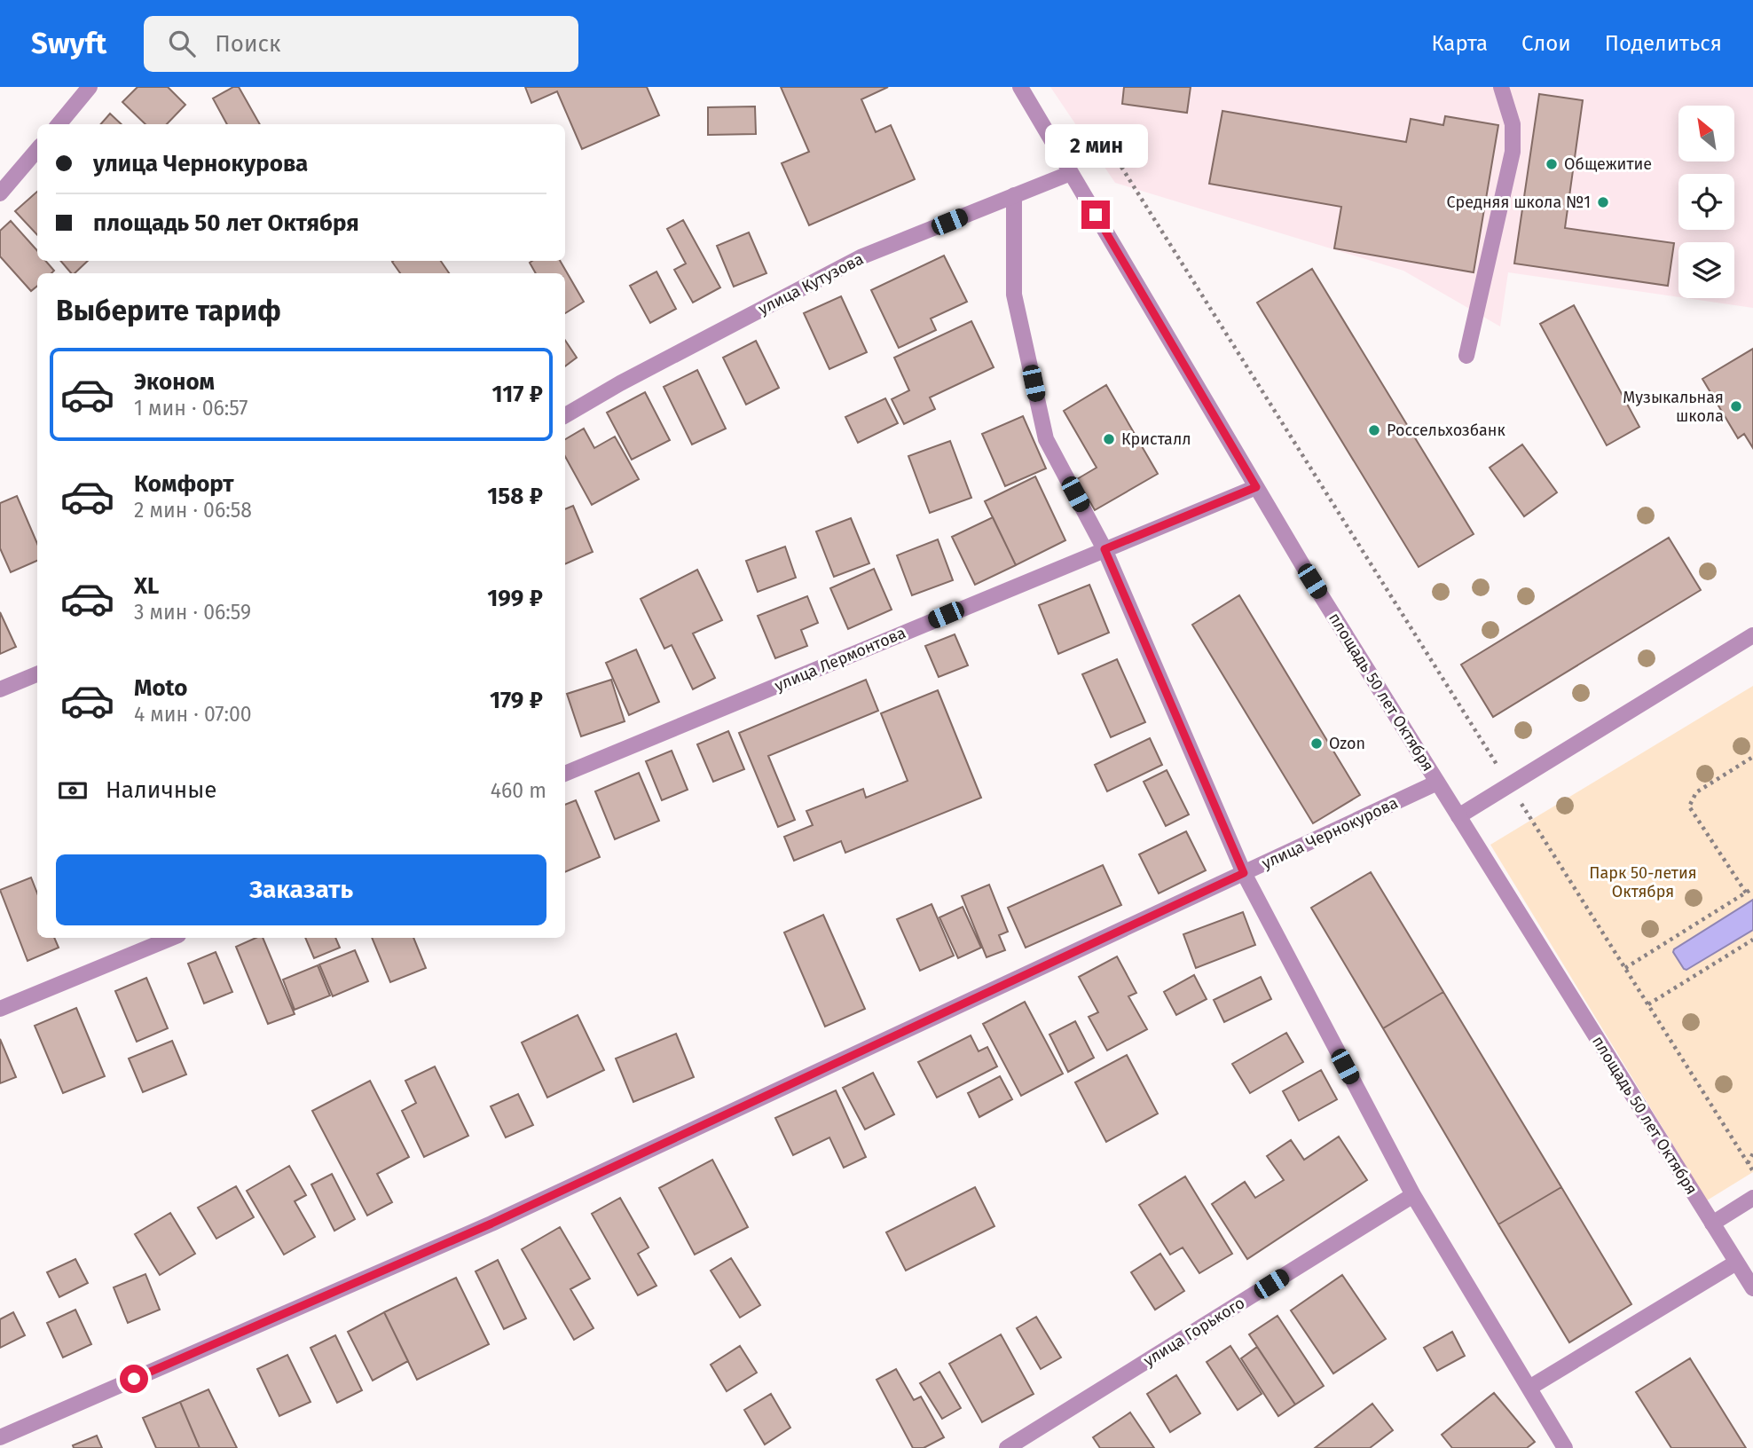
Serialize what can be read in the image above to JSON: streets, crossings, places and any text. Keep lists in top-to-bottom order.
{
  "streets": {
    "street": [
      "улица Кутузова",
      "улица Лермонтова",
      "площадь 50 лет Октября",
      "улица Чернокурова",
      "улица Горького"
    ]
  },
  "crossings": [
    ["улица Кутузова", "площадь 50 лет Октября"],
    ["улица Лермонтова", "площадь 50 лет Октября"],
    ["площадь 50 лет Октября", "улица Чернокурова"]
  ],
  "parks": ["Парк 50-летия Октября"],
  "places": [
    "Общежитие",
    "Средняя школа №1",
    "Музыкальная школа",
    "Россельхозбанк",
    "Кристалл",
    "Ozon"
  ],
  "north": "top left",
  "page": {
    "header": "Swyft",
    "search": "Поиск",
    "nav": ["Карта", "Слои", "Поделиться"],
    "bubble": "2 мин",
    "banner": ["улица Чернокурова", "площадь 50 лет Октября"],
    "heading": "Выберите тариф",
    "list": [
      {
        "name": "Эконом",
        "note": "1 мин · 06:57",
        "value": "117 ₽"
      },
      {
        "name": "Комфорт",
        "note": "2 мин · 06:58",
        "value": "158 ₽"
      },
      {
        "name": "XL",
        "note": "3 мин · 06:59",
        "value": "199 ₽"
      },
      {
        "name": "Moto",
        "note": "4 мин · 07:00",
        "value": "179 ₽"
      }
    ],
    "pay": ["Наличные", "460 m"],
    "buttons": "Заказать"
  }
}
